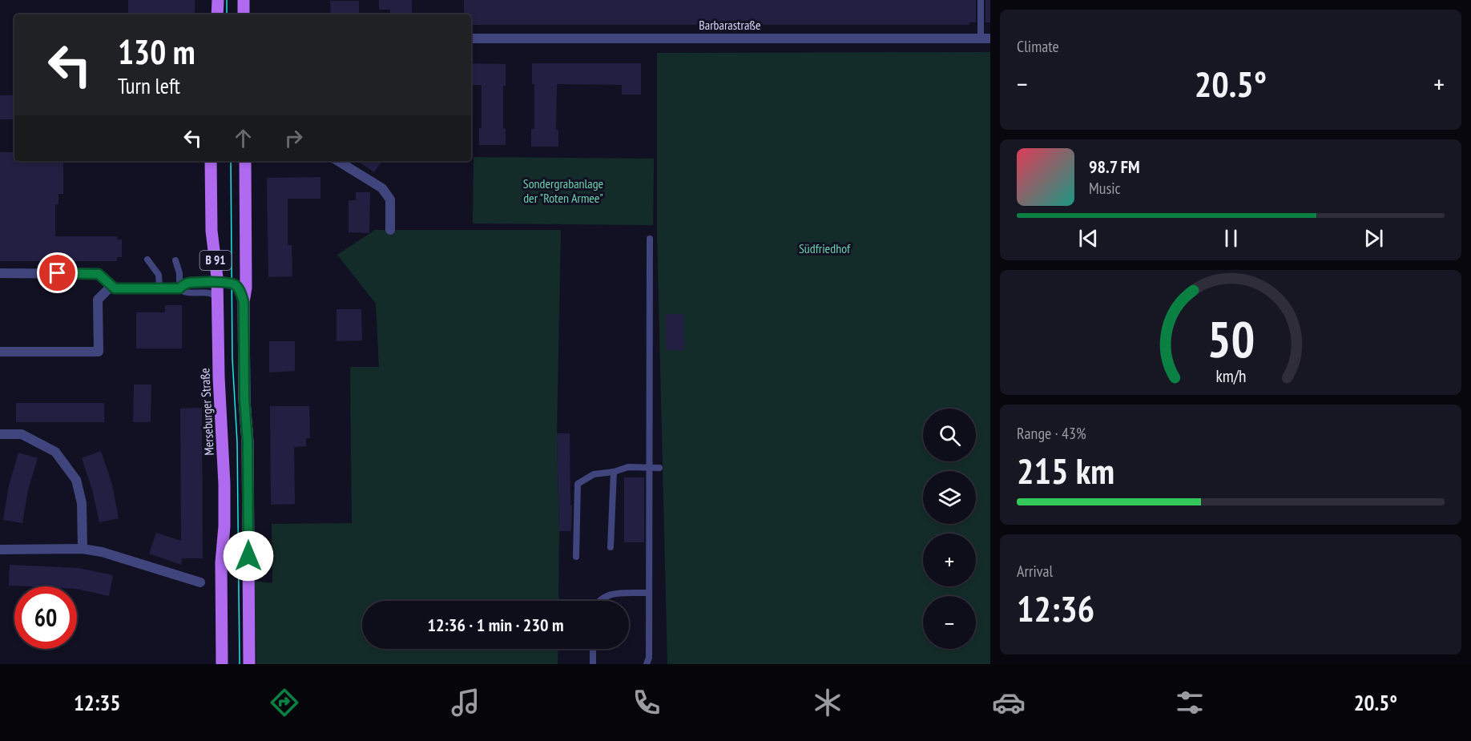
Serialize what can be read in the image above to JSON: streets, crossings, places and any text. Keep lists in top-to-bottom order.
{
  "streets": {
    "main road": ["B 91", "Merseburger Straße"],
    "street": ["Barbarastraße"]
  },
  "parks": ["Sondergrabanlage der \"Roten Armee\"", "Südfriedhof"],
  "page": {
    "tile": [
      "Climate",
      ["Range · 43%", "215 km"],
      ["Arrival", "12:36"]
    ],
    "turn": ["130 m", "Turn left"],
    "heat": ["−", "20.5°", "+"],
    "song": ["98.7 FM", "Music"],
    "map_buttons": ["+", "−"],
    "limit": "60",
    "trip": "12:36 · 1 min · 230 m",
    "tabs": ["12:35", "20.5°"],
    "gauge": ["50", "km/h"]
  }
}
